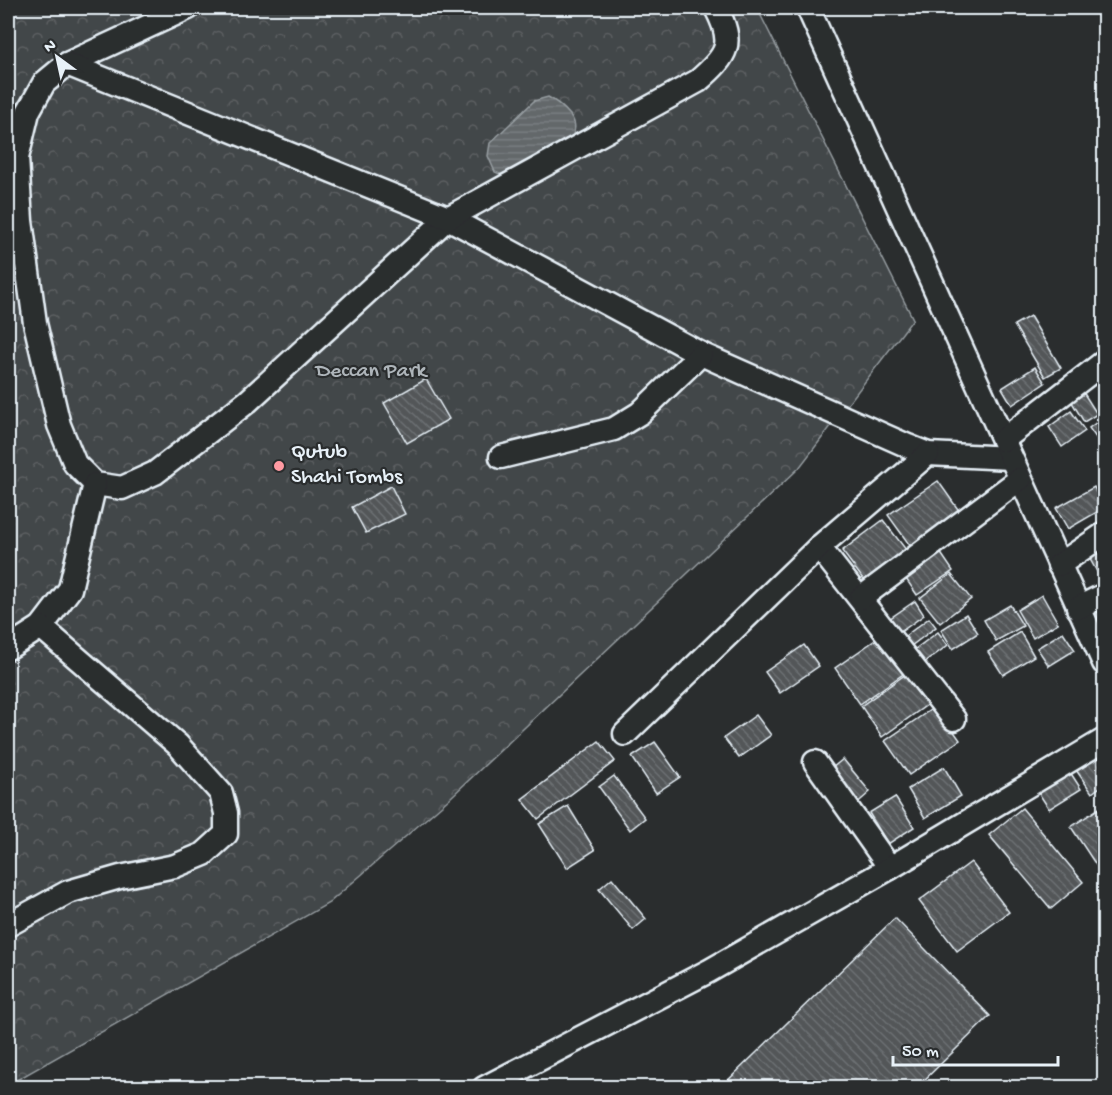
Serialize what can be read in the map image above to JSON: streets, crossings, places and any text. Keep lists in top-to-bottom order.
{
  "parks": ["Deccan Park"],
  "places": ["Qutub Shahi Tombs"],
  "scale_bar": "50 m",
  "north": "top left"
}
